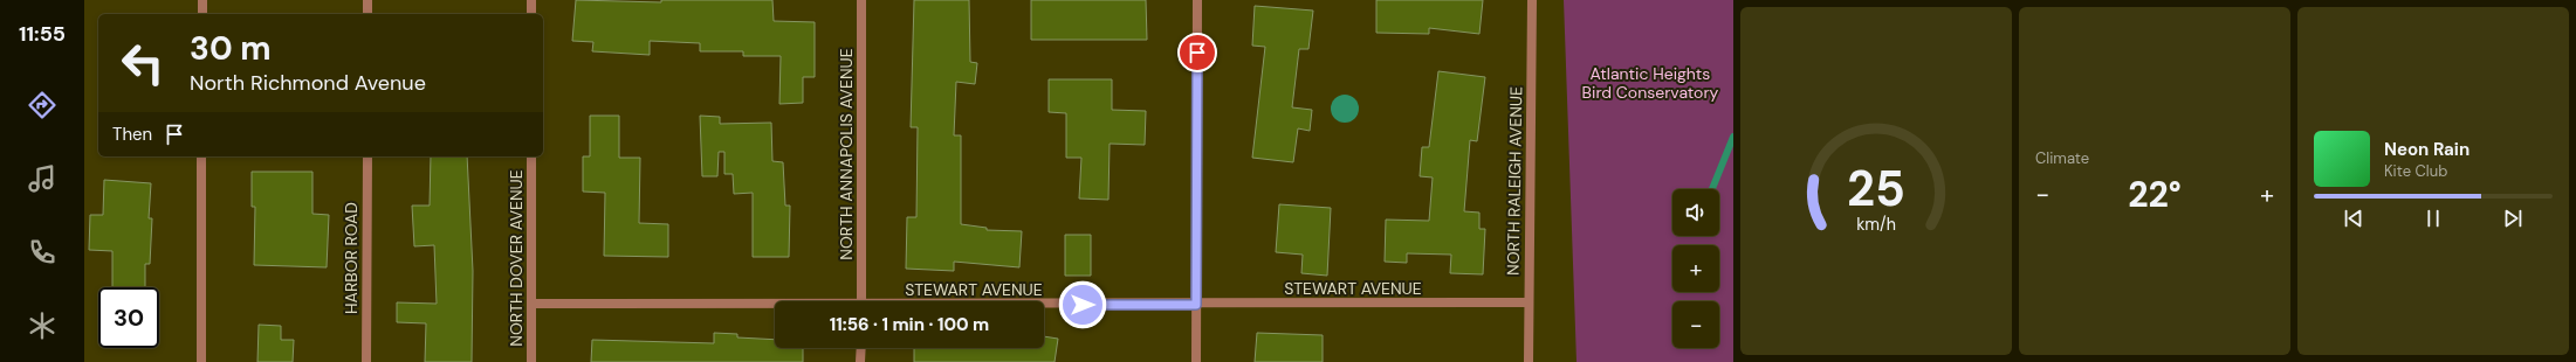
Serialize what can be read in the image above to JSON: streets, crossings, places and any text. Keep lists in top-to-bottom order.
{
  "streets": {
    "street": [
      "NORTH ANNAPOLIS AVENUE",
      "NORTH RALEIGH AVENUE",
      "HARBOR ROAD",
      "NORTH DOVER AVENUE",
      "STEWART AVENUE"
    ]
  },
  "crossings": [
    ["NORTH RALEIGH AVENUE", "STEWART AVENUE"],
    ["NORTH DOVER AVENUE", "STEWART AVENUE"]
  ],
  "parks": ["Atlantic Heights Bird Conservatory"],
  "page": {
    "tabs": "11:55",
    "tile": "Climate",
    "turn": ["30 m", "North Richmond Avenue"],
    "then": "Then",
    "song": ["Neon Rain", "Kite Club"],
    "heat": ["−", "22°", "+"],
    "map_buttons": ["+", "−"],
    "limit": "30",
    "trip": "11:56 · 1 min · 100 m",
    "gauge": ["25", "km/h"]
  }
}
